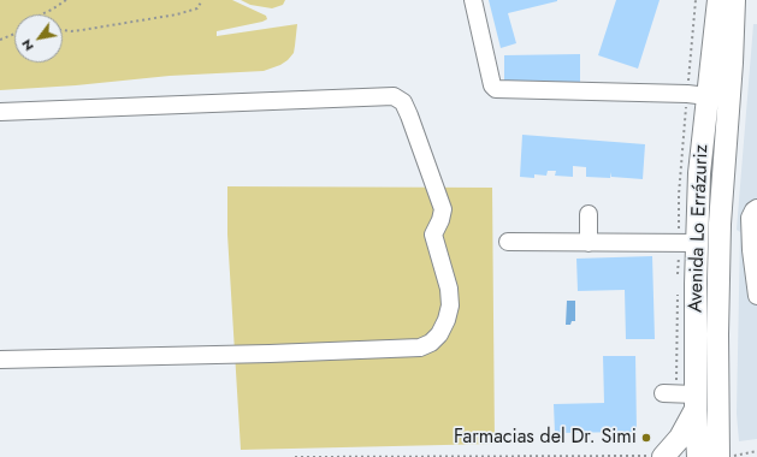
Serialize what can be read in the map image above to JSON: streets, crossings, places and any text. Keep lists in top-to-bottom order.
{
  "streets": {
    "main road": ["Avenida Lo Errázuriz"]
  },
  "places": ["Farmacias del Dr. Simi"],
  "north": "bottom left"
}
